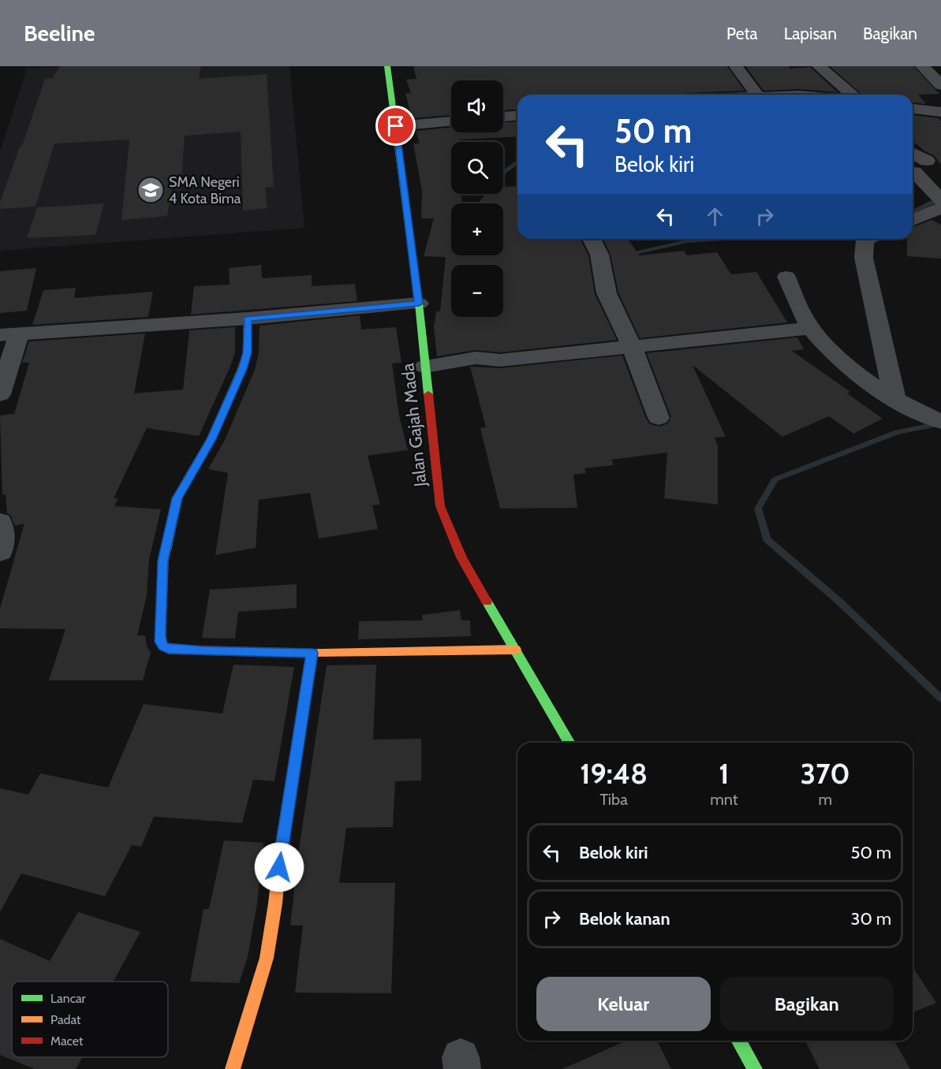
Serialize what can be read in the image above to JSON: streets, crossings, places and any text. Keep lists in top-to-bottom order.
{
  "streets": {
    "main road": ["Jalan Gajah Mada"]
  },
  "places": {
    "school or university": ["SMA Negeri 4 Kota Bima"]
  },
  "legend": ["Lancar", "Padat", "Macet"],
  "page": {
    "header": "Beeline",
    "nav": ["Peta", "Lapisan", "Bagikan"],
    "map_buttons": ["+", "−"],
    "turn": ["50 m", "Belok kiri"],
    "eta": [
      "19:48",
      "Tiba",
      "1",
      "mnt",
      "370",
      "m"
    ],
    "list": [
      {
        "name": "Belok kiri",
        "value": "50 m"
      },
      {
        "name": "Belok kanan",
        "value": "30 m"
      }
    ],
    "buttons": ["Keluar", "Bagikan"]
  }
}
